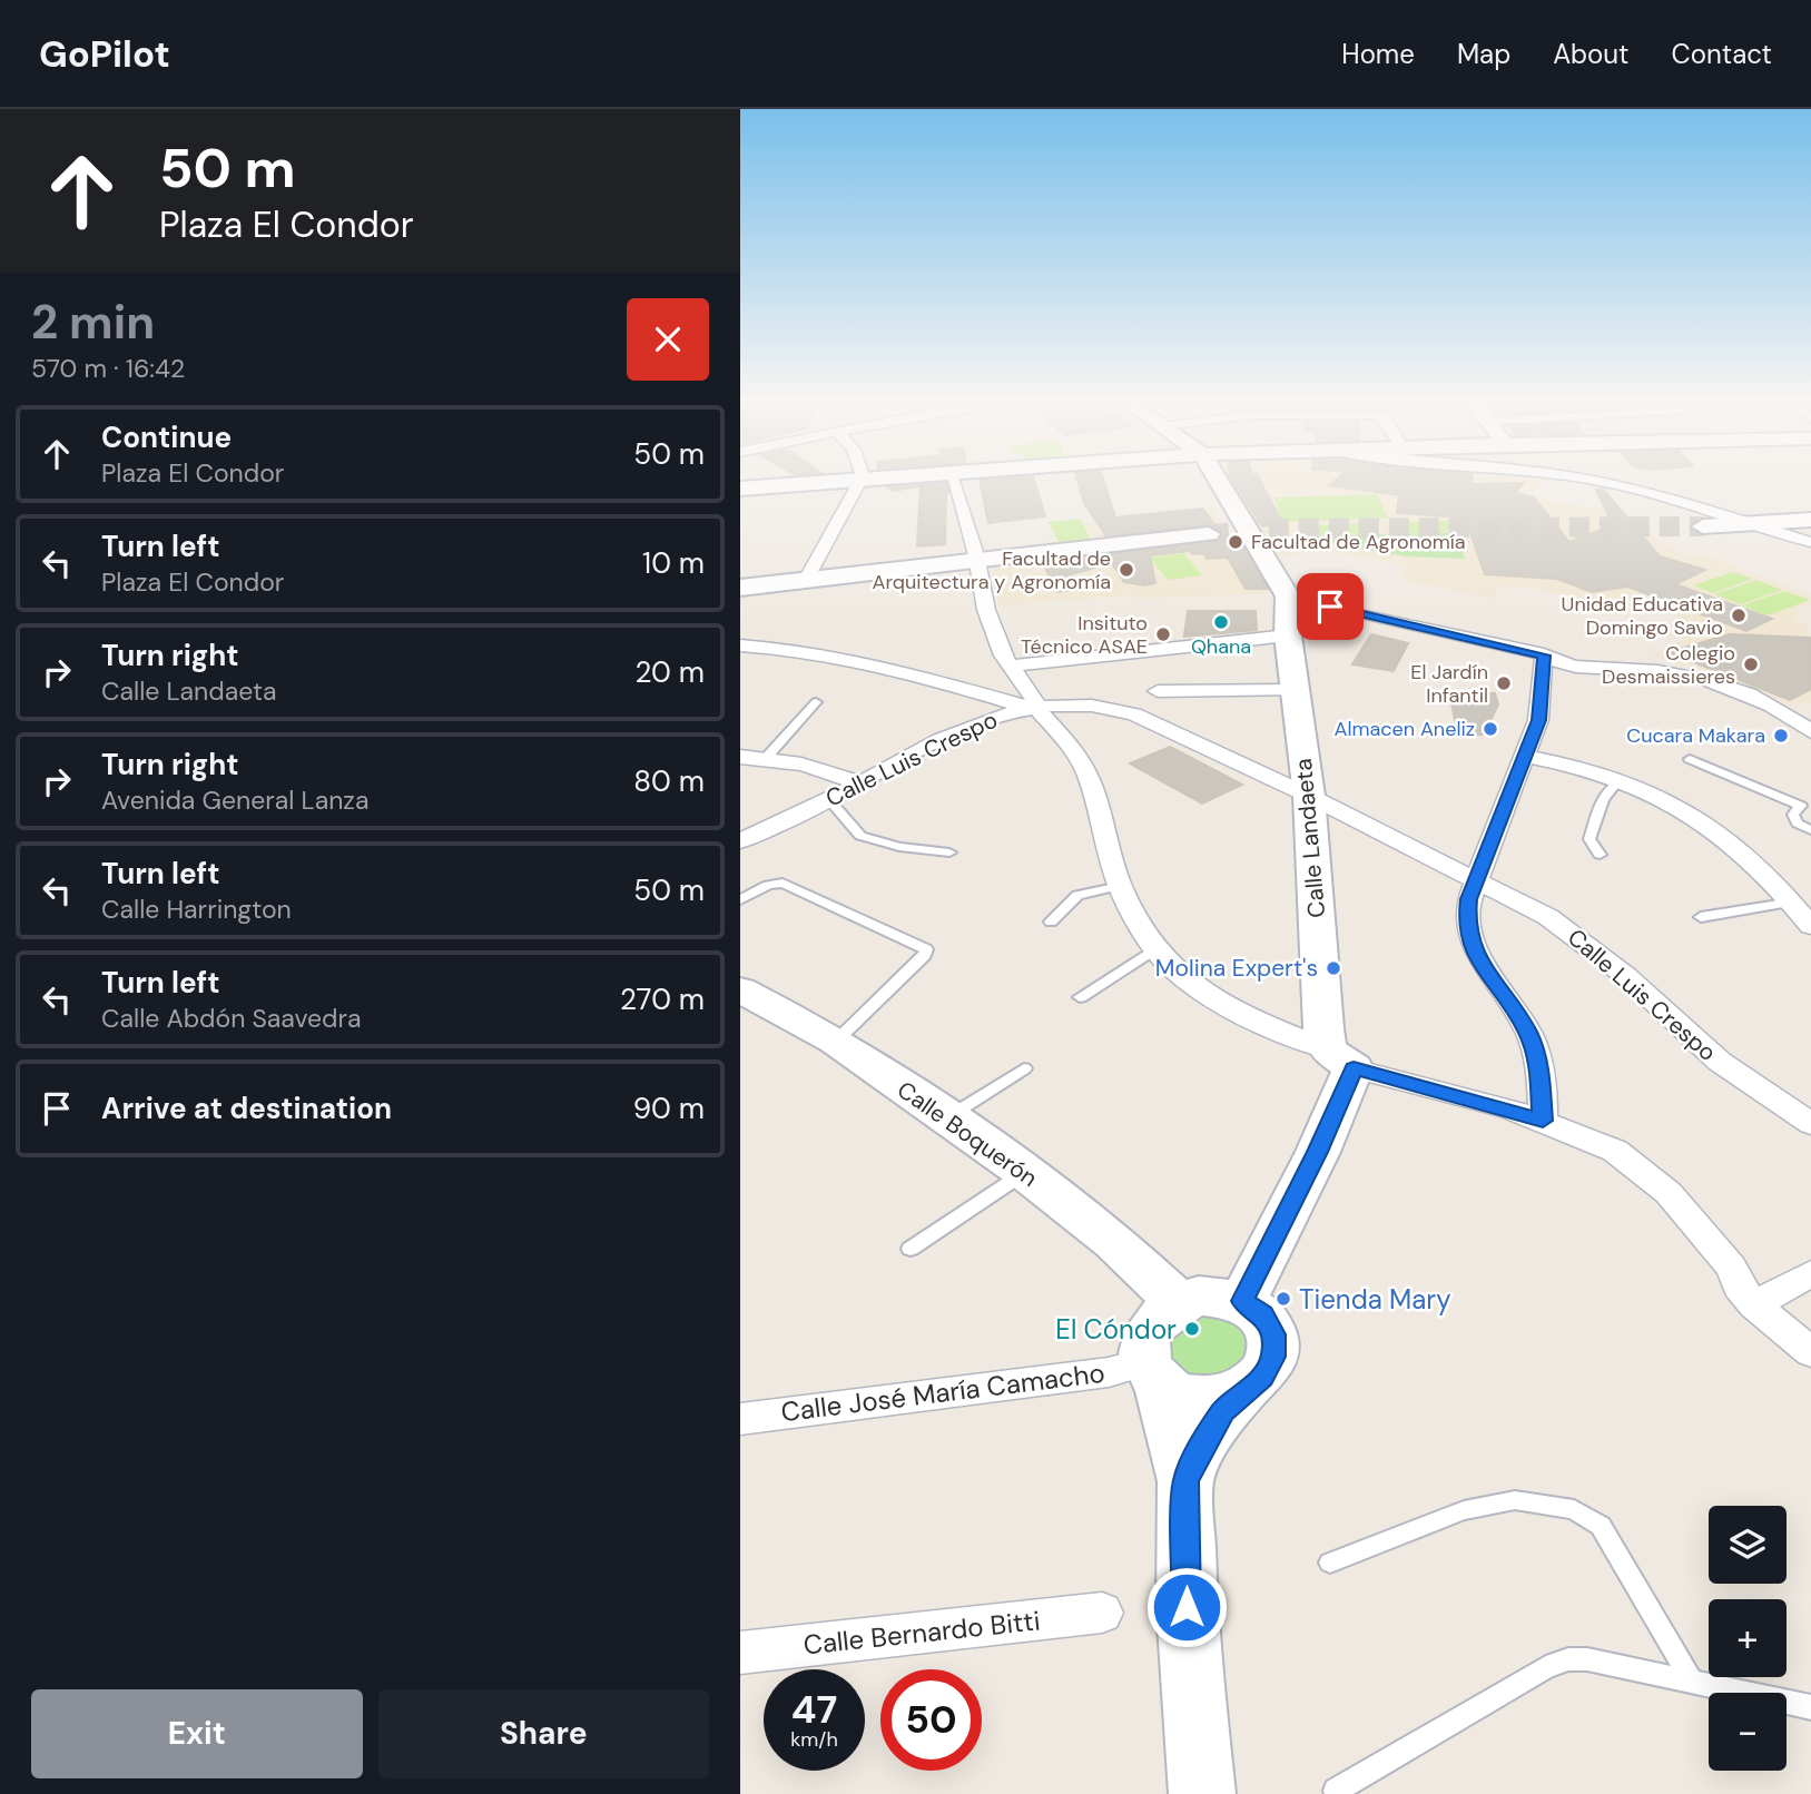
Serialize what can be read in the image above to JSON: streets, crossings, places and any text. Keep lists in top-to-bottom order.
{
  "streets": {
    "main road": ["Calle Landaeta", "Calle Boquerón"],
    "street": ["Calle Luis Crespo", "Calle José María Camacho", "Calle Bernardo Bitti"]
  },
  "crossings": [
    ["Calle Luis Crespo", "Calle Landaeta"],
    ["Calle Landaeta", "Calle Boquerón"],
    ["Calle Landaeta", "Calle José María Camacho"],
    ["Calle Boquerón", "Calle José María Camacho"]
  ],
  "places": [
    "Facultad de Agronomía",
    "Facultad de Arquitectura y Agronomía",
    "Unidad Educativa Domingo Savio",
    "Qhana",
    "Insituto Técnico ASAE",
    "Colegio Desmaissieres",
    "El Jardín Infantil",
    "Almacen Aneliz",
    "Cucara Makara",
    "Molina Expert's",
    "Tienda Mary",
    "El Cóndor"
  ],
  "page": {
    "header": "GoPilot",
    "nav": [
      "Home",
      "Map",
      "About",
      "Contact"
    ],
    "turn": ["50 m", "Plaza El Condor"],
    "heading": ["2 min", "570 m · 16:42"],
    "list": [
      {
        "name": "Continue",
        "note": "Plaza El Condor",
        "value": "50 m"
      },
      {
        "name": "Turn left",
        "note": "Plaza El Condor",
        "value": "10 m"
      },
      {
        "name": "Turn right",
        "note": "Calle Landaeta",
        "value": "20 m"
      },
      {
        "name": "Turn right",
        "note": "Avenida General Lanza",
        "value": "80 m"
      },
      {
        "name": "Turn left",
        "note": "Calle Harrington",
        "value": "50 m"
      },
      {
        "name": "Turn left",
        "note": "Calle Abdón Saavedra",
        "value": "270 m"
      },
      {
        "name": "Arrive at destination",
        "value": "90 m"
      }
    ],
    "map_buttons": ["+", "−"],
    "speed": "47 km/h",
    "limit": "50",
    "buttons": ["Exit", "Share"]
  }
}
